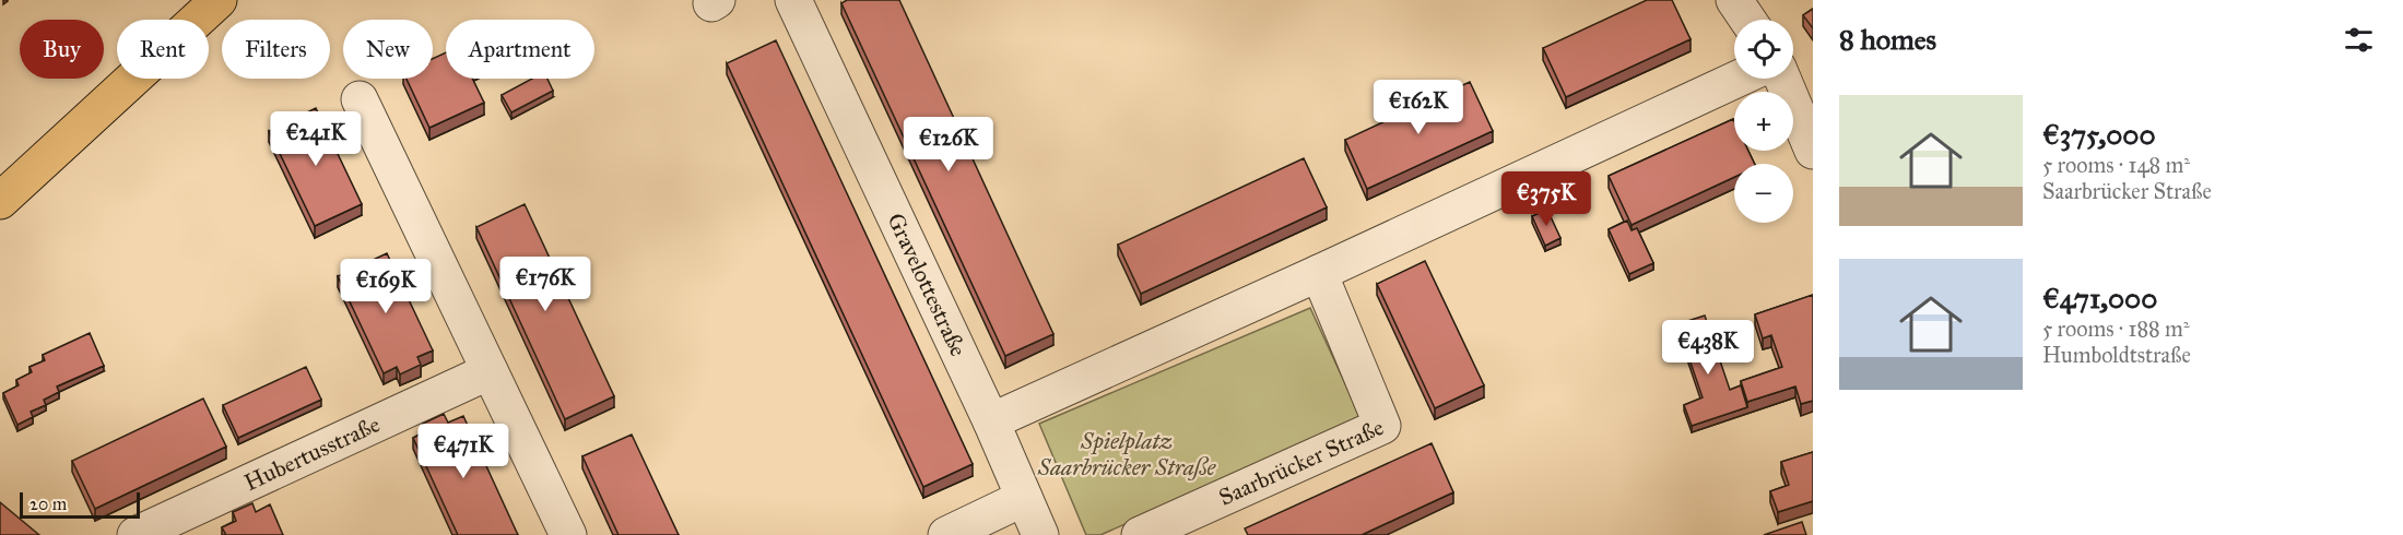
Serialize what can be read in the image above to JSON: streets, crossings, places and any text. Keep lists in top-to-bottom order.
{
  "streets": {
    "street": ["Gravelottestraße", "Hubertusstraße", "Saarbrücker Straße"]
  },
  "parks": ["Spielplatz Saarbrücker Straße"],
  "scale_bar": "20 m",
  "page": {
    "heading": "8 homes",
    "map_buttons": ["+", "−"],
    "chip": [
      "Buy",
      "Rent",
      "Filters",
      "New",
      "Apartment"
    ],
    "list": [
      {
        "name": "€375,000",
        "note": "5 rooms · 148 m² · Saarbrücker Straße"
      },
      {
        "name": "€471,000",
        "note": "5 rooms · 188 m² · Humboldtstraße"
      }
    ],
    "price": [
      "€162K",
      "€241K",
      "€126K",
      "€375K",
      "€176K",
      "€169K",
      "€438K",
      "€471K"
    ],
    "scale": "20 m"
  }
}
